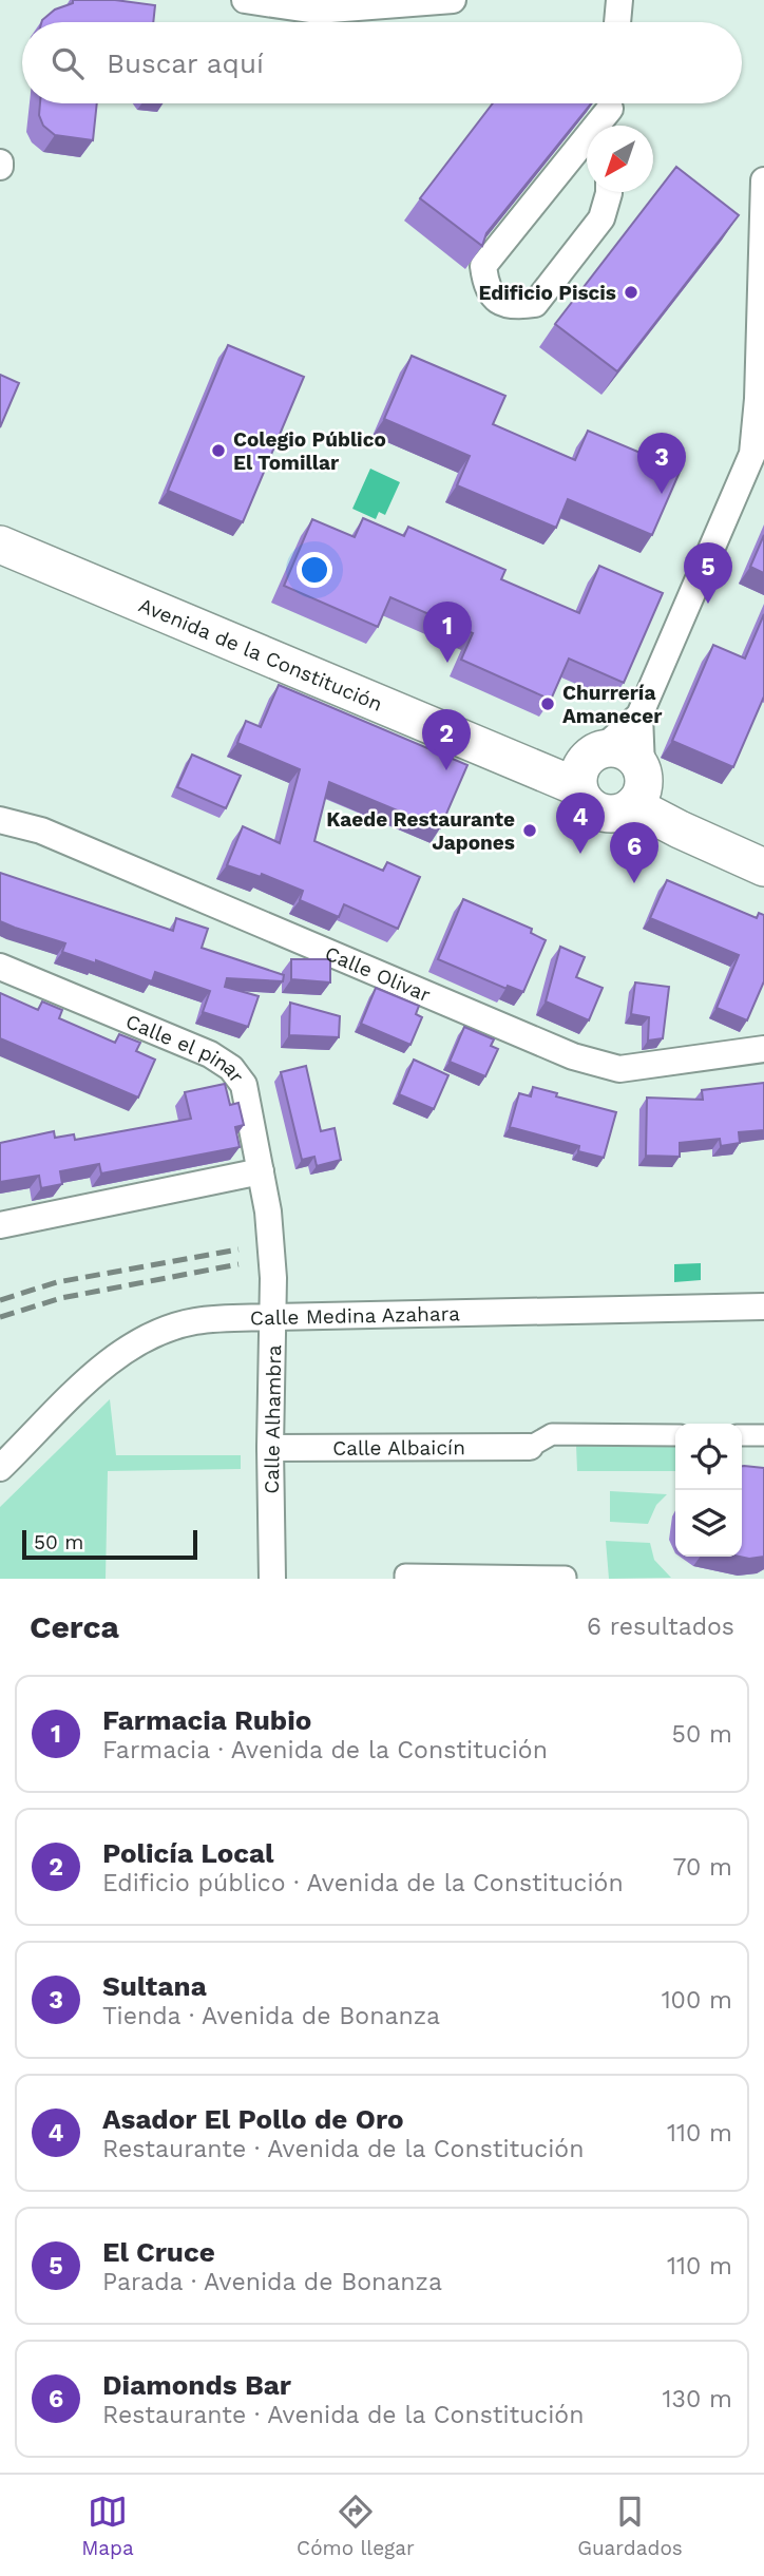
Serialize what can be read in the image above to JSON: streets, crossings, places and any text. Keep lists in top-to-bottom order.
{
  "streets": {
    "main road": ["Avenida de la Constitución"],
    "street": [
      "Calle Olivar",
      "Calle el pinar",
      "Calle Medina Azahara",
      "Calle Alhambra",
      "Calle Albaicín"
    ]
  },
  "crossings": [
    ["Calle el pinar", "Calle Alhambra"],
    ["Calle Medina Azahara", "Calle Alhambra"],
    ["Calle Alhambra", "Calle Albaicín"]
  ],
  "places": [
    "Edificio Piscis",
    "Colegio Público El Tomillar",
    "Churrería Amanecer",
    "Kaede Restaurante Japones"
  ],
  "scale_bar": "50 m",
  "north": "bottom left",
  "page": {
    "search": "Buscar aquí",
    "pins": [
      "3",
      "5",
      "1",
      "2",
      "4",
      "6"
    ],
    "scale": "50 m",
    "heading": ["Cerca", "6 resultados"],
    "list": [
      {
        "mark": "1",
        "name": "Farmacia Rubio",
        "note": "Farmacia · Avenida de la Constitución",
        "value": "50 m"
      },
      {
        "mark": "2",
        "name": "Policía Local",
        "note": "Edificio público · Avenida de la Constitución",
        "value": "70 m"
      },
      {
        "mark": "3",
        "name": "Sultana",
        "note": "Tienda · Avenida de Bonanza",
        "value": "100 m"
      },
      {
        "mark": "4",
        "name": "Asador El Pollo de Oro",
        "note": "Restaurante · Avenida de la Constitución",
        "value": "110 m"
      },
      {
        "mark": "5",
        "name": "El Cruce",
        "note": "Parada · Avenida de Bonanza",
        "value": "110 m"
      },
      {
        "mark": "6",
        "name": "Diamonds Bar",
        "note": "Restaurante · Avenida de la Constitución",
        "value": "130 m"
      }
    ],
    "nav": ["Mapa", "Cómo llegar", "Guardados"]
  }
}
